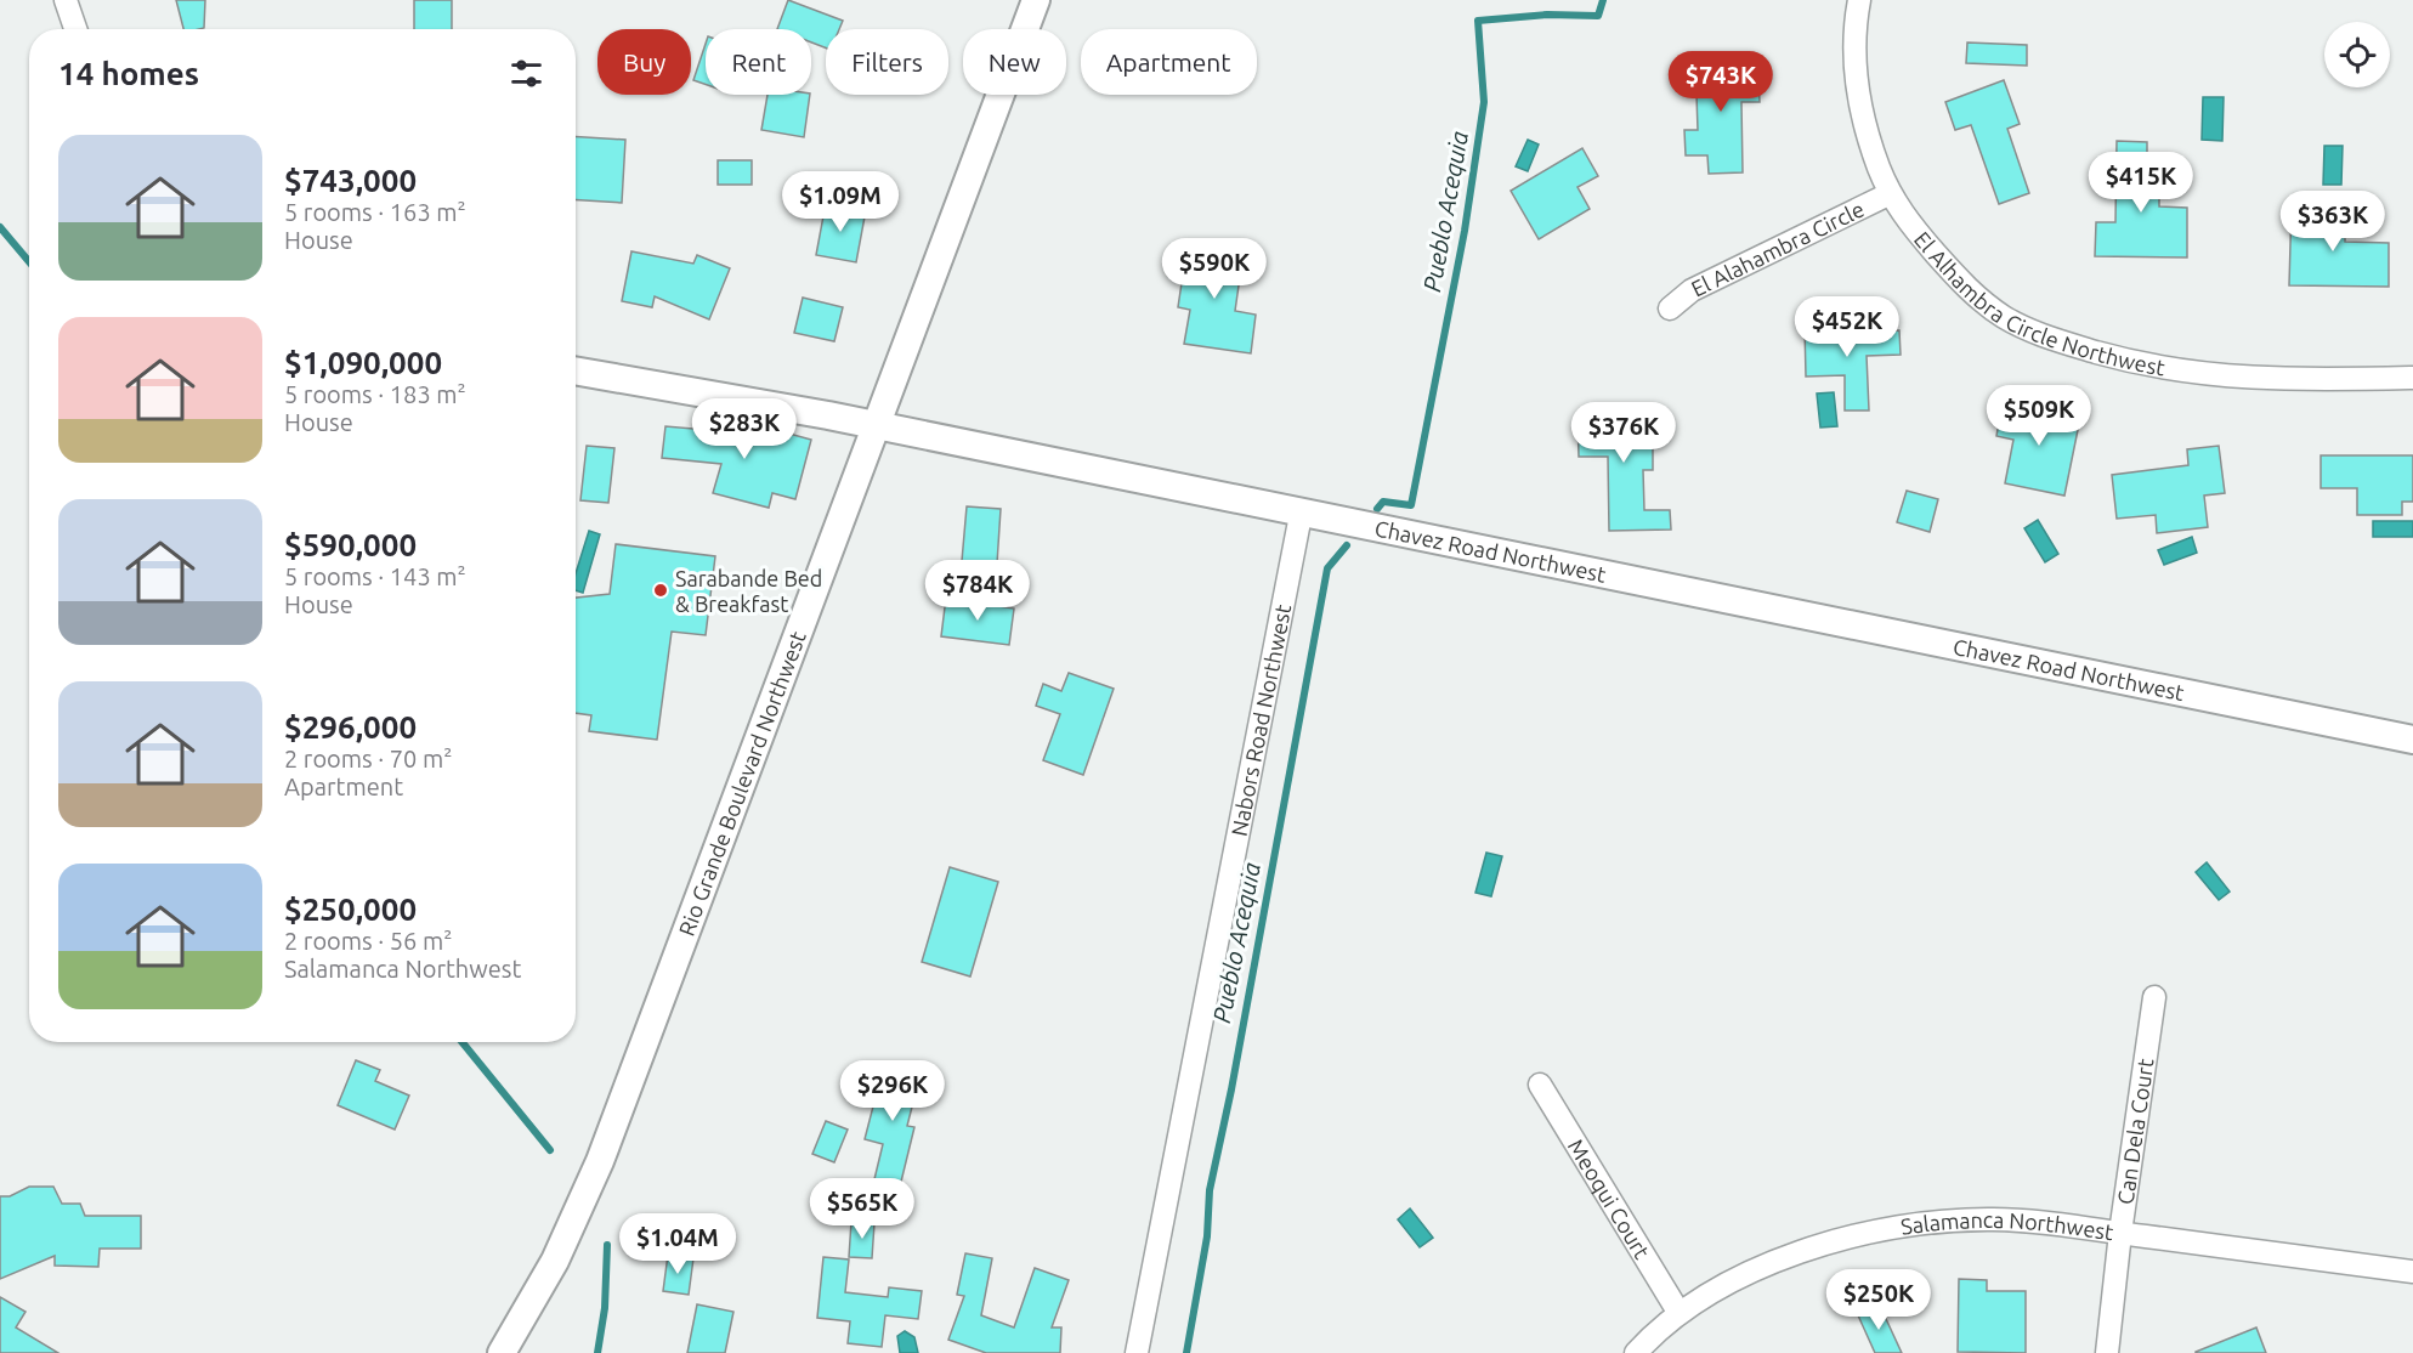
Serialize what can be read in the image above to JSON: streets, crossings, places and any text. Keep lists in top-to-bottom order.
{
  "streets": {
    "street": [
      "El Alahambra Circle",
      "El Alhambra Circle Northwest",
      "Chavez Road Northwest",
      "Nabors Road Northwest",
      "Rio Grande Boulevard Northwest",
      "Can Dela Court",
      "Meoqui Court",
      "Salamanca Northwest"
    ]
  },
  "crossings": [
    ["El Alahambra Circle", "El Alhambra Circle Northwest"],
    ["Chavez Road Northwest", "Nabors Road Northwest"],
    ["Chavez Road Northwest", "Rio Grande Boulevard Northwest"],
    ["Can Dela Court", "Salamanca Northwest"],
    ["Meoqui Court", "Salamanca Northwest"]
  ],
  "water": ["Pueblo Acequia"],
  "places": ["Sarabande Bed & Breakfast"],
  "page": {
    "chip": [
      "Buy",
      "Rent",
      "Filters",
      "New",
      "Apartment"
    ],
    "heading": "14 homes",
    "price": [
      "$743K",
      "$415K",
      "$1.09M",
      "$363K",
      "$590K",
      "$452K",
      "$509K",
      "$283K",
      "$376K",
      "$784K",
      "$296K",
      "$565K",
      "$1.04M",
      "$250K"
    ],
    "list": [
      {
        "name": "$743,000",
        "note": "5 rooms · 163 m² · House"
      },
      {
        "name": "$1,090,000",
        "note": "5 rooms · 183 m² · House"
      },
      {
        "name": "$590,000",
        "note": "5 rooms · 143 m² · House"
      },
      {
        "name": "$296,000",
        "note": "2 rooms · 70 m² · Apartment"
      },
      {
        "name": "$250,000",
        "note": "2 rooms · 56 m² · Salamanca Northwest"
      }
    ]
  }
}
